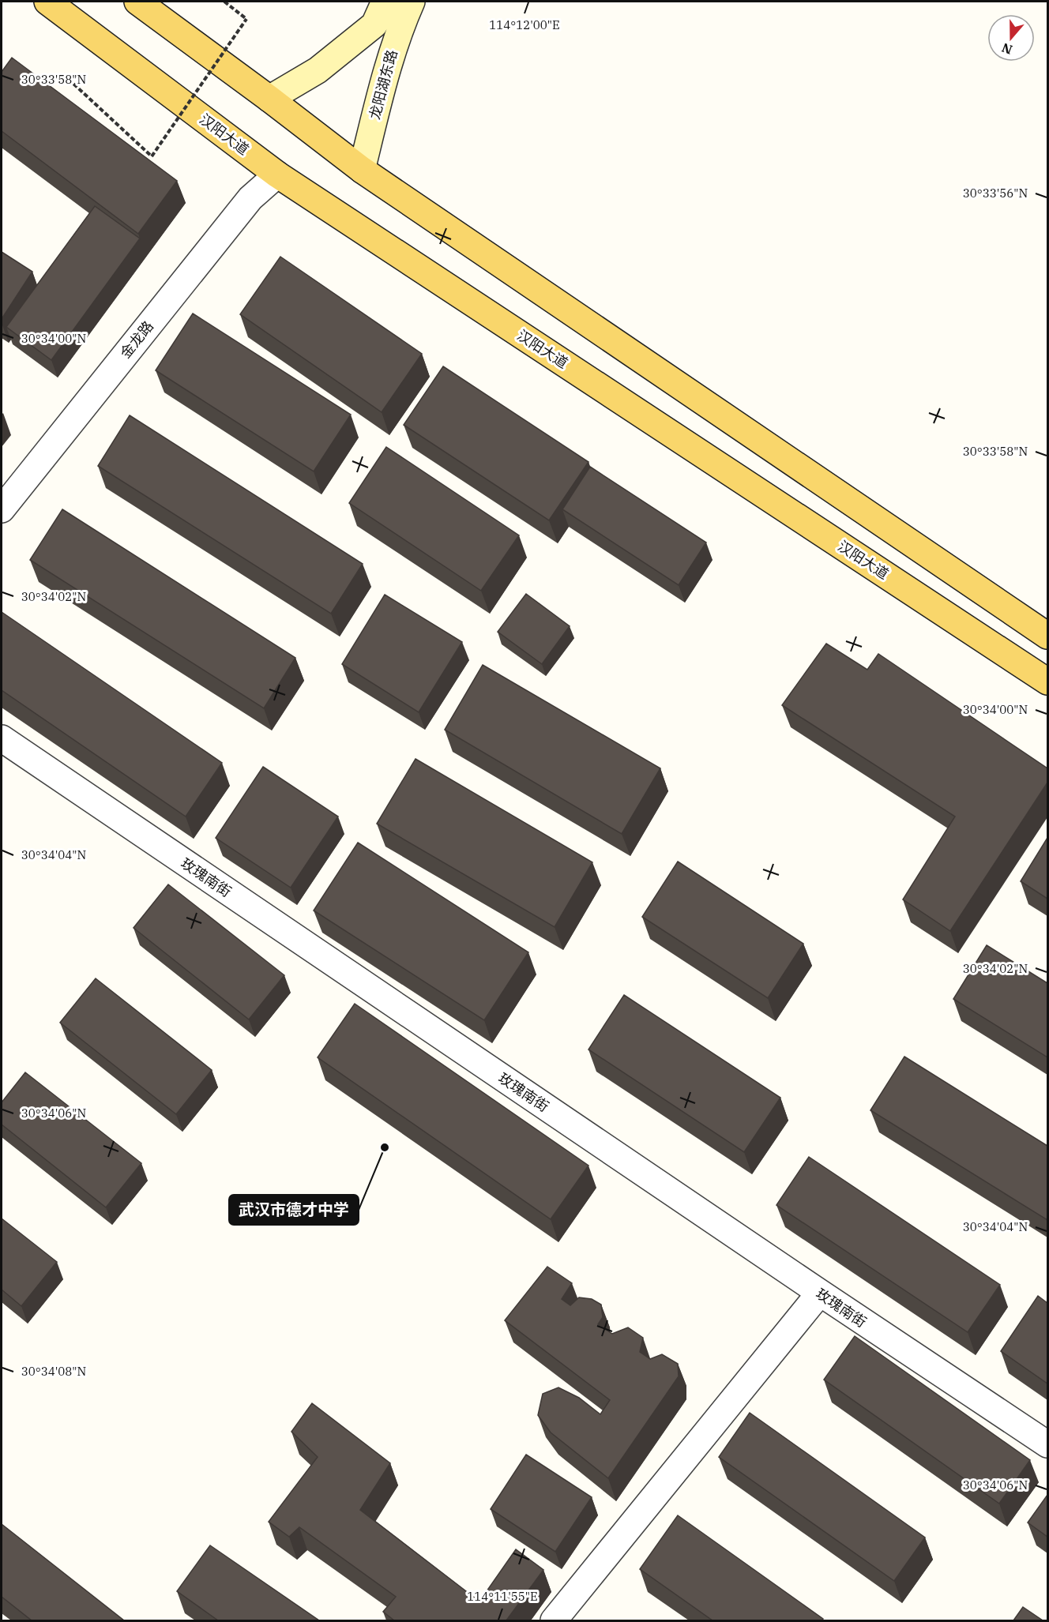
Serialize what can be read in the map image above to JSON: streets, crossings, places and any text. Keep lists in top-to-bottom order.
{
  "streets": {
    "main road": ["龙阳湖东路", "汉阳大道"],
    "street": ["金龙路", "玫瑰南街"]
  },
  "crossings": [
    ["汉阳大道", "金龙路"]
  ],
  "places": ["武汉市德才中学"],
  "north": "bottom",
  "coordinates": [
    "114°12'00\"E",
    "30°33'58\"N",
    "30°33'56\"N",
    "30°34'00\"N",
    "30°34'02\"N",
    "30°34'04\"N",
    "30°34'06\"N",
    "30°34'08\"N",
    "114°11'55\"E"
  ]
}
